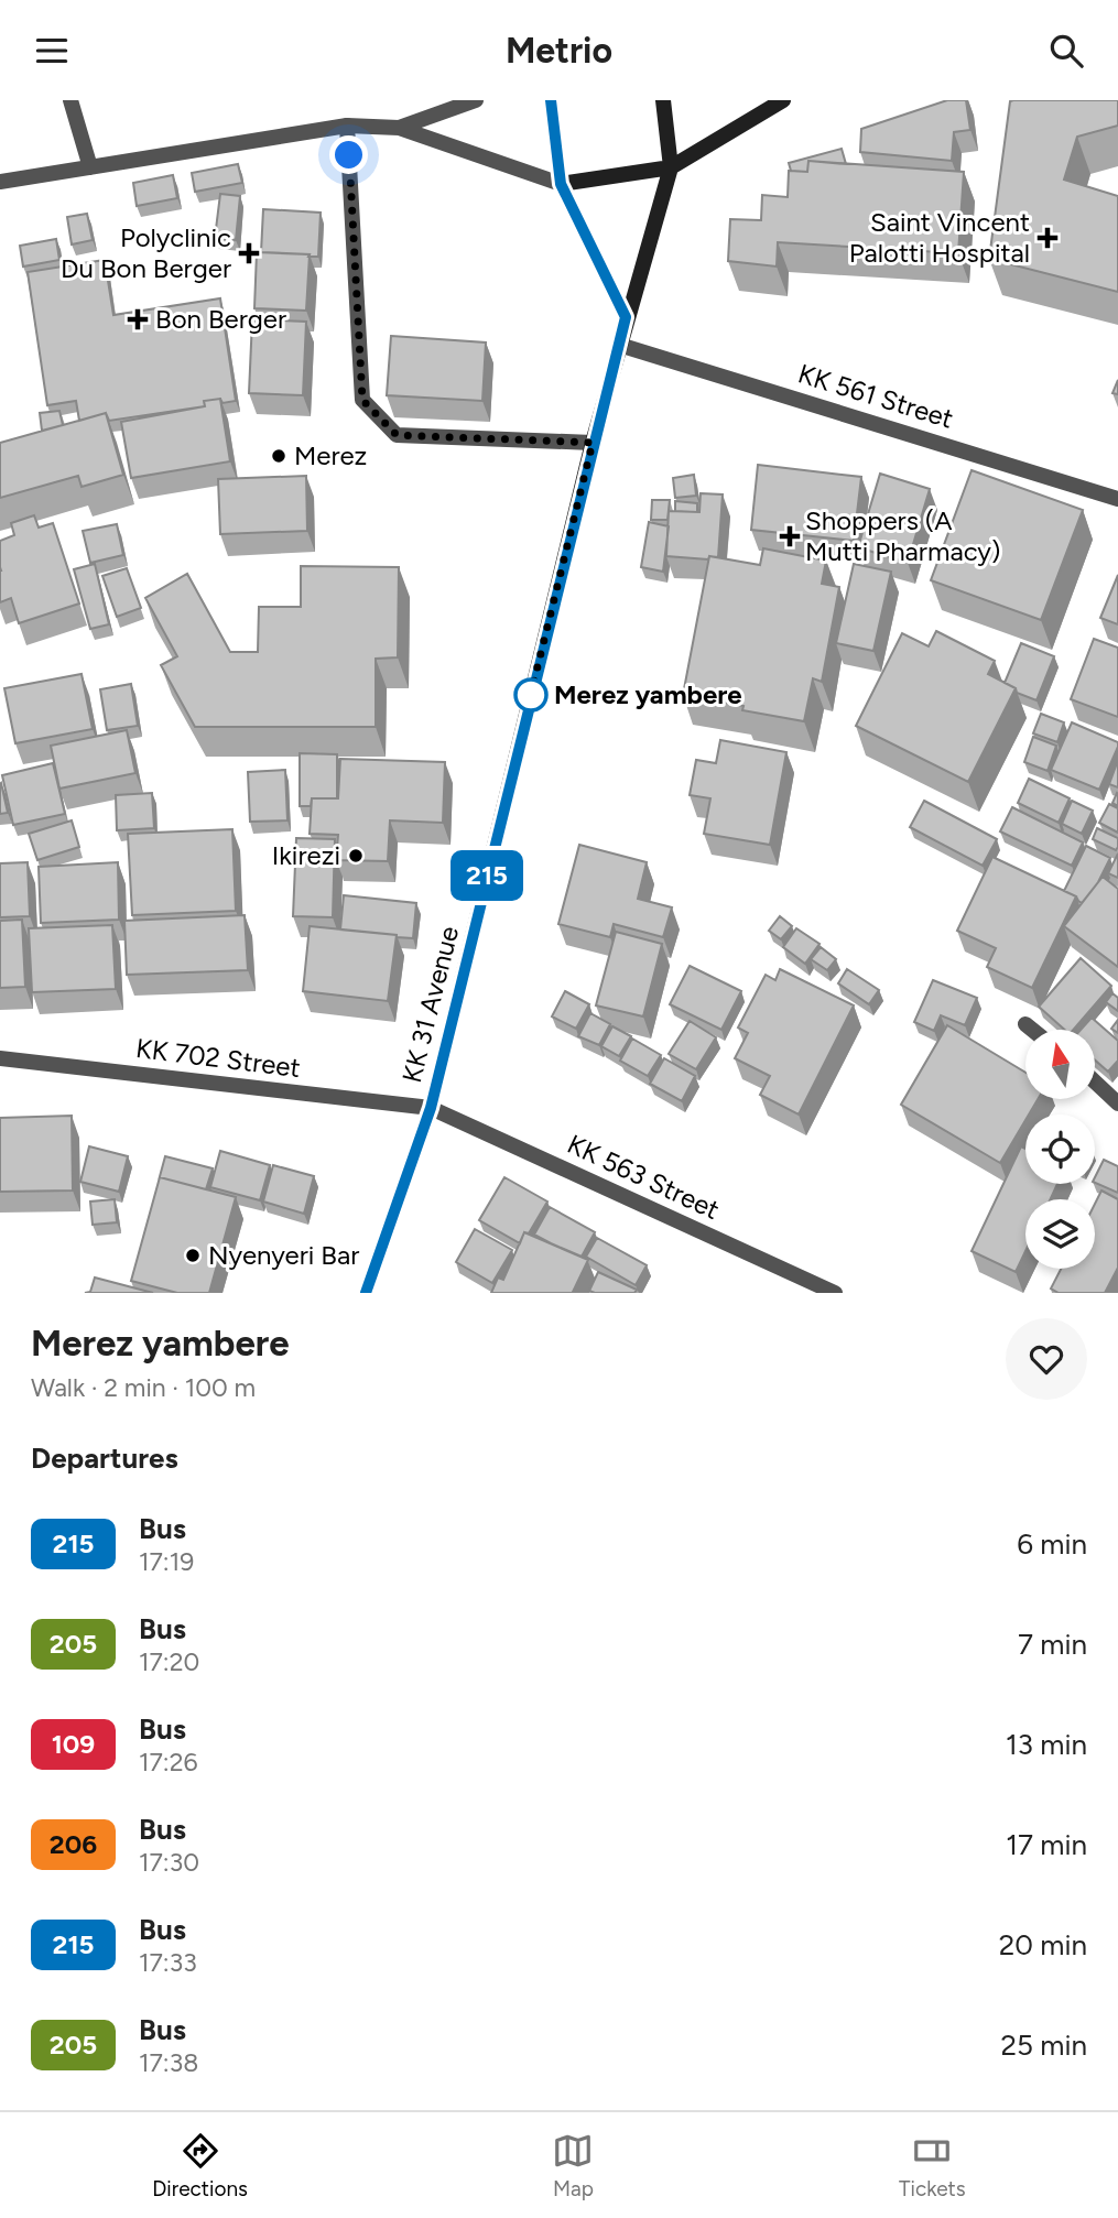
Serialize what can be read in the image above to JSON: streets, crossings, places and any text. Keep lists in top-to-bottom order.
{
  "streets": {
    "main road": ["KK 31 Avenue"],
    "street": ["KK 561 Street", "KK 702 Street", "KK 563 Street"]
  },
  "crossings": [
    ["KK 561 Street", "KK 31 Avenue"],
    ["KK 31 Avenue", "KK 702 Street"],
    ["KK 31 Avenue", "KK 563 Street"],
    ["KK 702 Street", "KK 563 Street"]
  ],
  "places": {
    "health": [
      "Saint Vincent Palotti Hospital",
      "Polyclinic Du Bon Berger",
      "Bon Berger",
      "Shoppers (A Mutti Pharmacy)"
    ],
    "other": [
      "Merez",
      "Merez yambere",
      "Ikirezi",
      "Nyenyeri Bar"
    ]
  },
  "lines": ["bus line 215"],
  "north": "top",
  "page": {
    "header": "Metrio",
    "on_map": "215",
    "heading": [
      ["Merez yambere", "Walk · 2 min · 100 m"],
      "Departures"
    ],
    "list": [
      {
        "mark": "215",
        "name": "Bus",
        "note": "17:19",
        "value": "6 min"
      },
      {
        "mark": "205",
        "name": "Bus",
        "note": "17:20",
        "value": "7 min"
      },
      {
        "mark": "109",
        "name": "Bus",
        "note": "17:26",
        "value": "13 min"
      },
      {
        "mark": "206",
        "name": "Bus",
        "note": "17:30",
        "value": "17 min"
      },
      {
        "mark": "215",
        "name": "Bus",
        "note": "17:33",
        "value": "20 min"
      },
      {
        "mark": "205",
        "name": "Bus",
        "note": "17:38",
        "value": "25 min"
      }
    ],
    "tabs": ["Directions", "Map", "Tickets"]
  }
}
